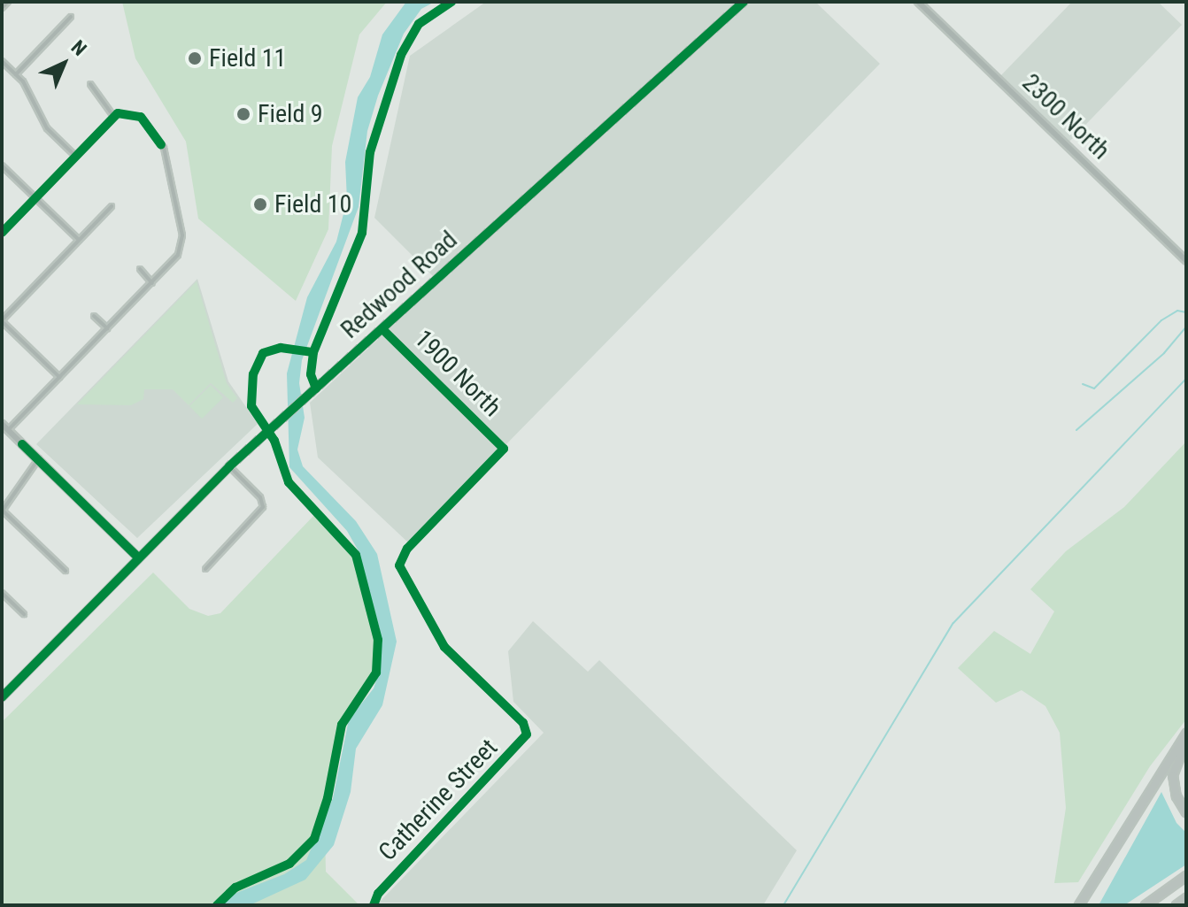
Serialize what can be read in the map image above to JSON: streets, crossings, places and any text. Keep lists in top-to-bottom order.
{
  "streets": {
    "main road": ["Redwood Road"],
    "street": ["2300 North", "1900 North", "Catherine Street"]
  },
  "crossings": [
    ["Redwood Road", "1900 North"],
    ["1900 North", "Catherine Street"]
  ],
  "places": ["Field 11", "Field 9", "Field 10"],
  "north": "top right"
}
